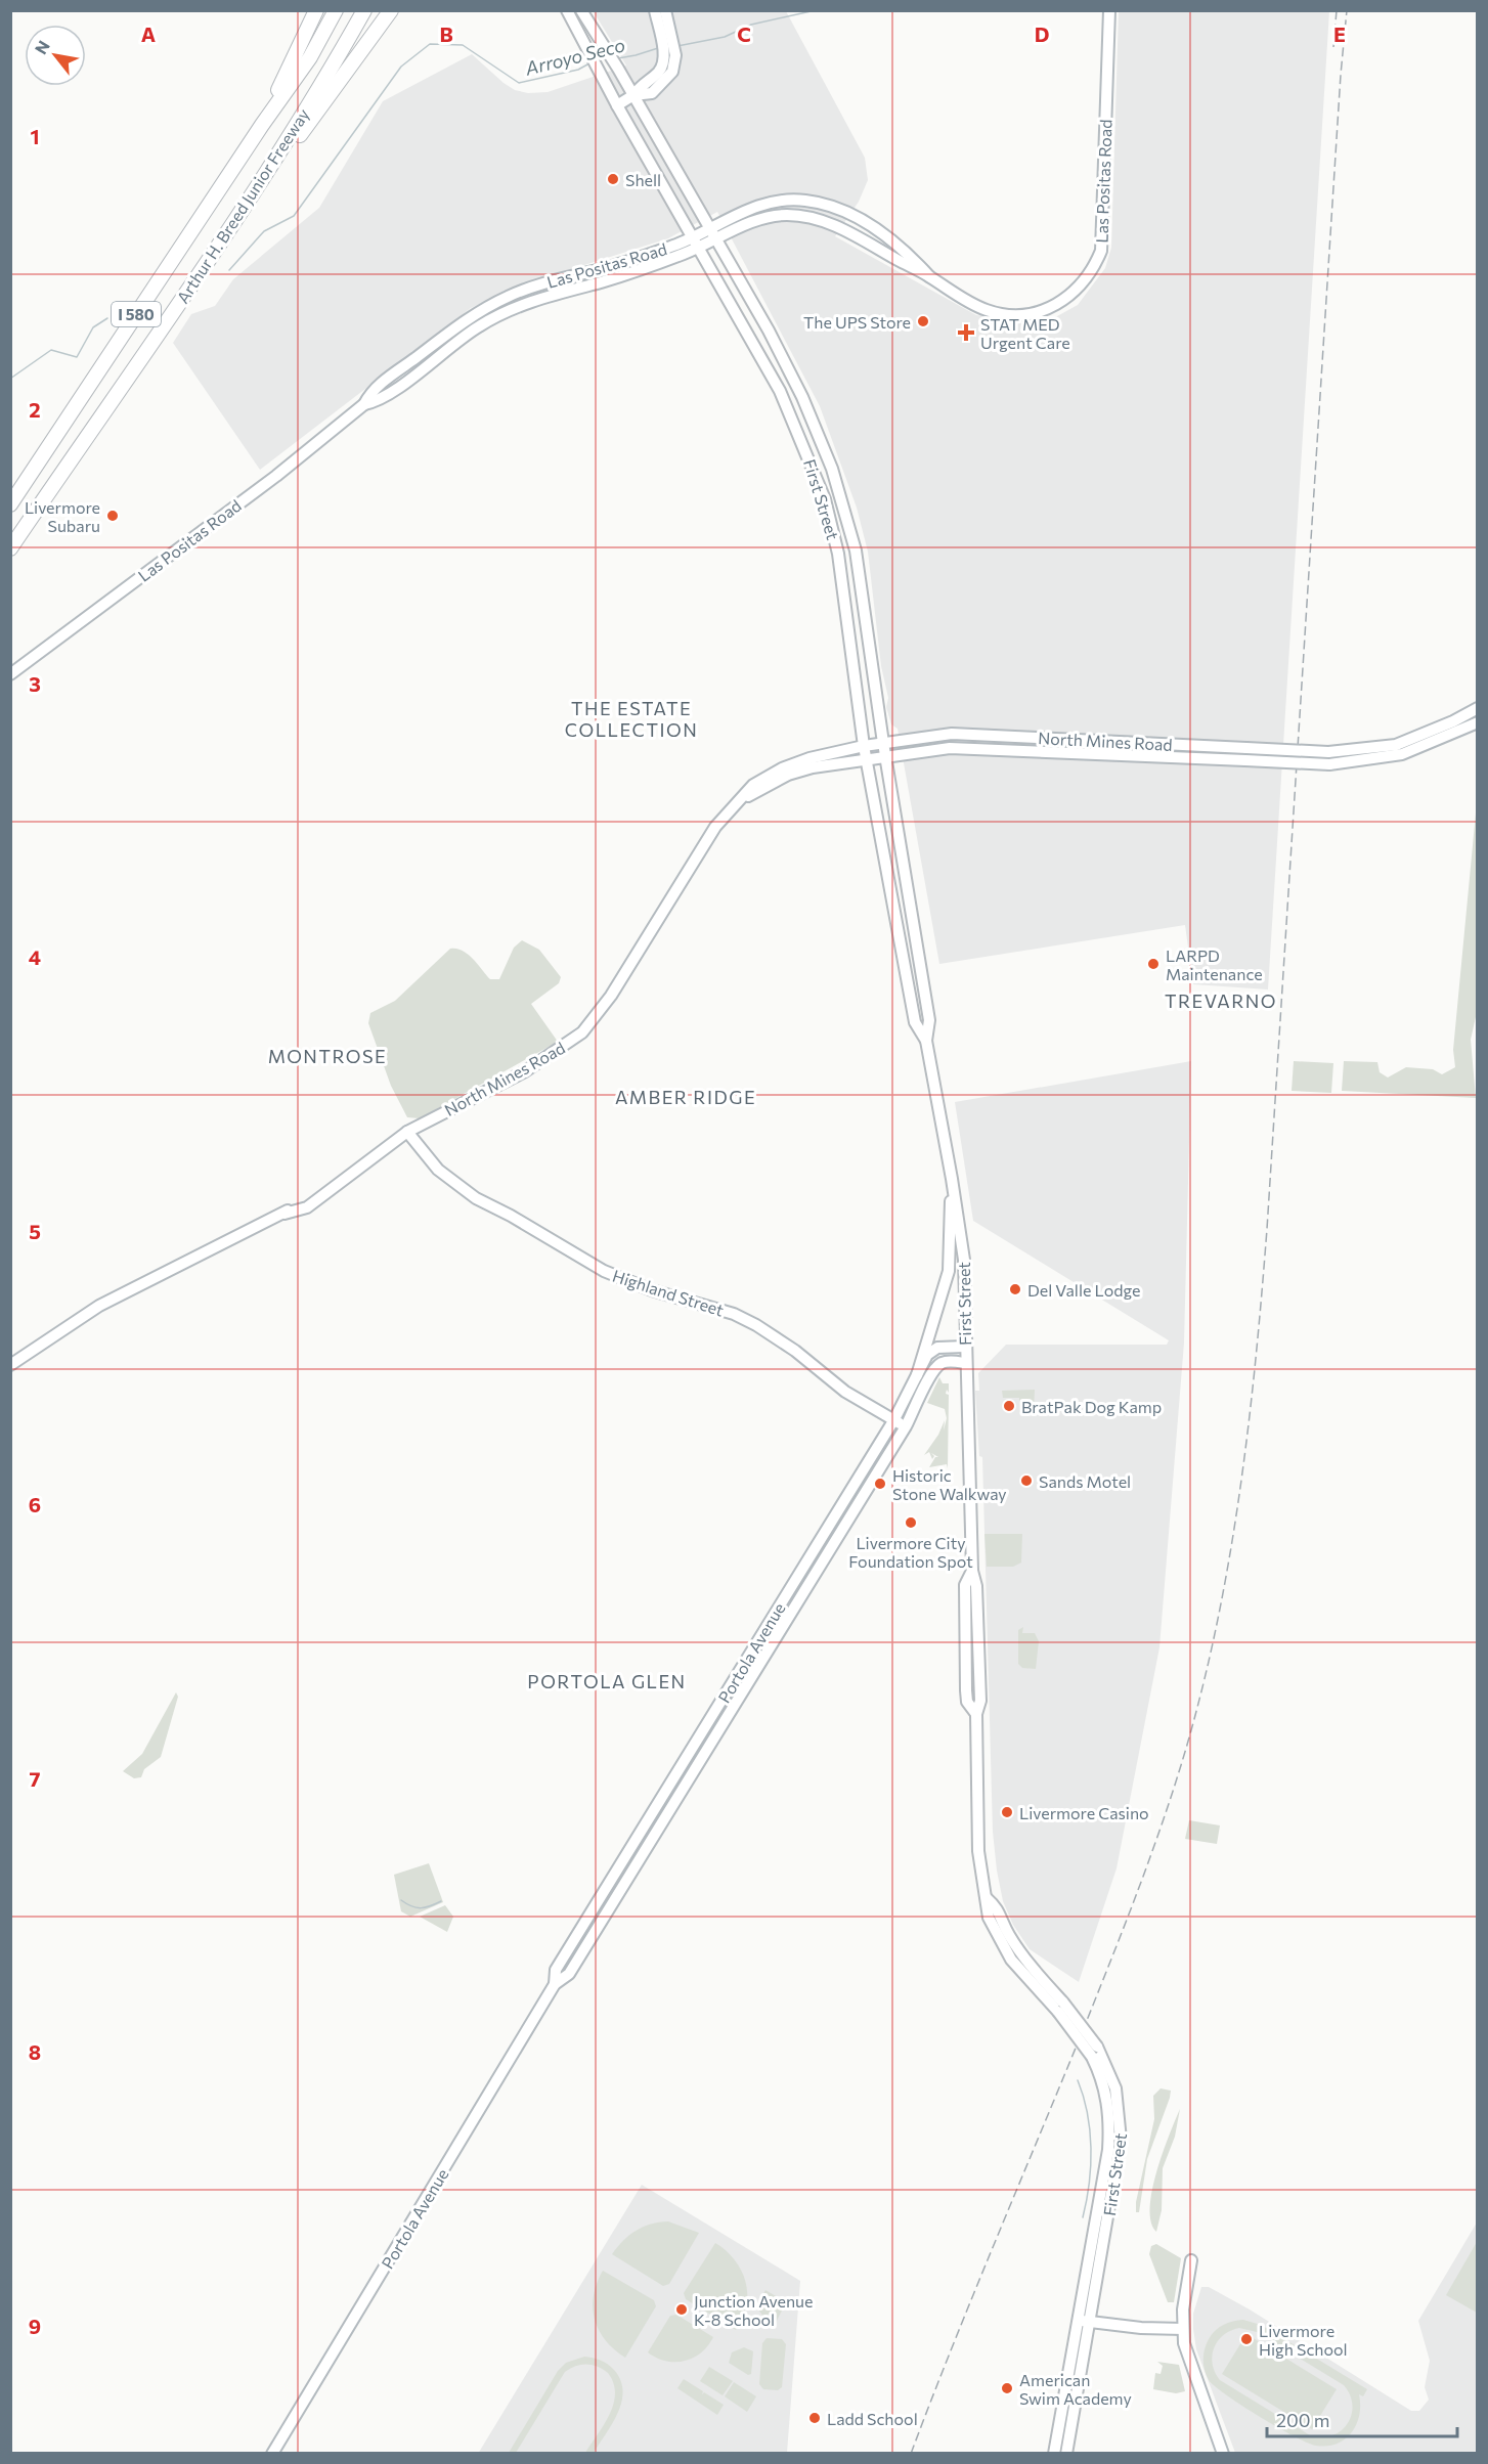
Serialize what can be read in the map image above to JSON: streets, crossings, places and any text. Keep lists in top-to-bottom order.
{
  "streets": {
    "highway": ["Arthur H. Breed Junior Freeway", "I 580"],
    "main road": [
      "Las Positas Road",
      "First Street",
      "North Mines Road",
      "Highland Street",
      "Portola Avenue"
    ]
  },
  "crossings": [
    ["Las Positas Road", "First Street"],
    ["First Street", "North Mines Road"],
    ["First Street", "Portola Avenue"],
    ["North Mines Road", "Highland Street"],
    ["Highland Street", "Portola Avenue"]
  ],
  "districts": [
    "THE ESTATE COLLECTION",
    "TREVARNO",
    "MONTROSE",
    "AMBER RIDGE",
    "PORTOLA GLEN"
  ],
  "water": ["Arroyo Seco"],
  "places": {
    "other": [
      "Shell",
      "The UPS Store",
      "Livermore Subaru",
      "LARPD Maintenance",
      "Del Valle Lodge",
      "BratPak Dog Kamp",
      "Sands Motel",
      "Historic Stone Walkway",
      "Livermore City Foundation Spot",
      "Livermore Casino",
      "Junction Avenue K-8 School",
      "Livermore High School",
      "American Swim Academy",
      "Ladd School"
    ],
    "health": ["STAT MED Urgent Care"]
  },
  "scale_bar": "200 m",
  "north": "top left",
  "grid": {
    "columns": [
      "A",
      "B",
      "C",
      "D",
      "E"
    ],
    "rows": [
      "1",
      "2",
      "3",
      "4",
      "5",
      "6",
      "7",
      "8",
      "9"
    ]
  }
}
